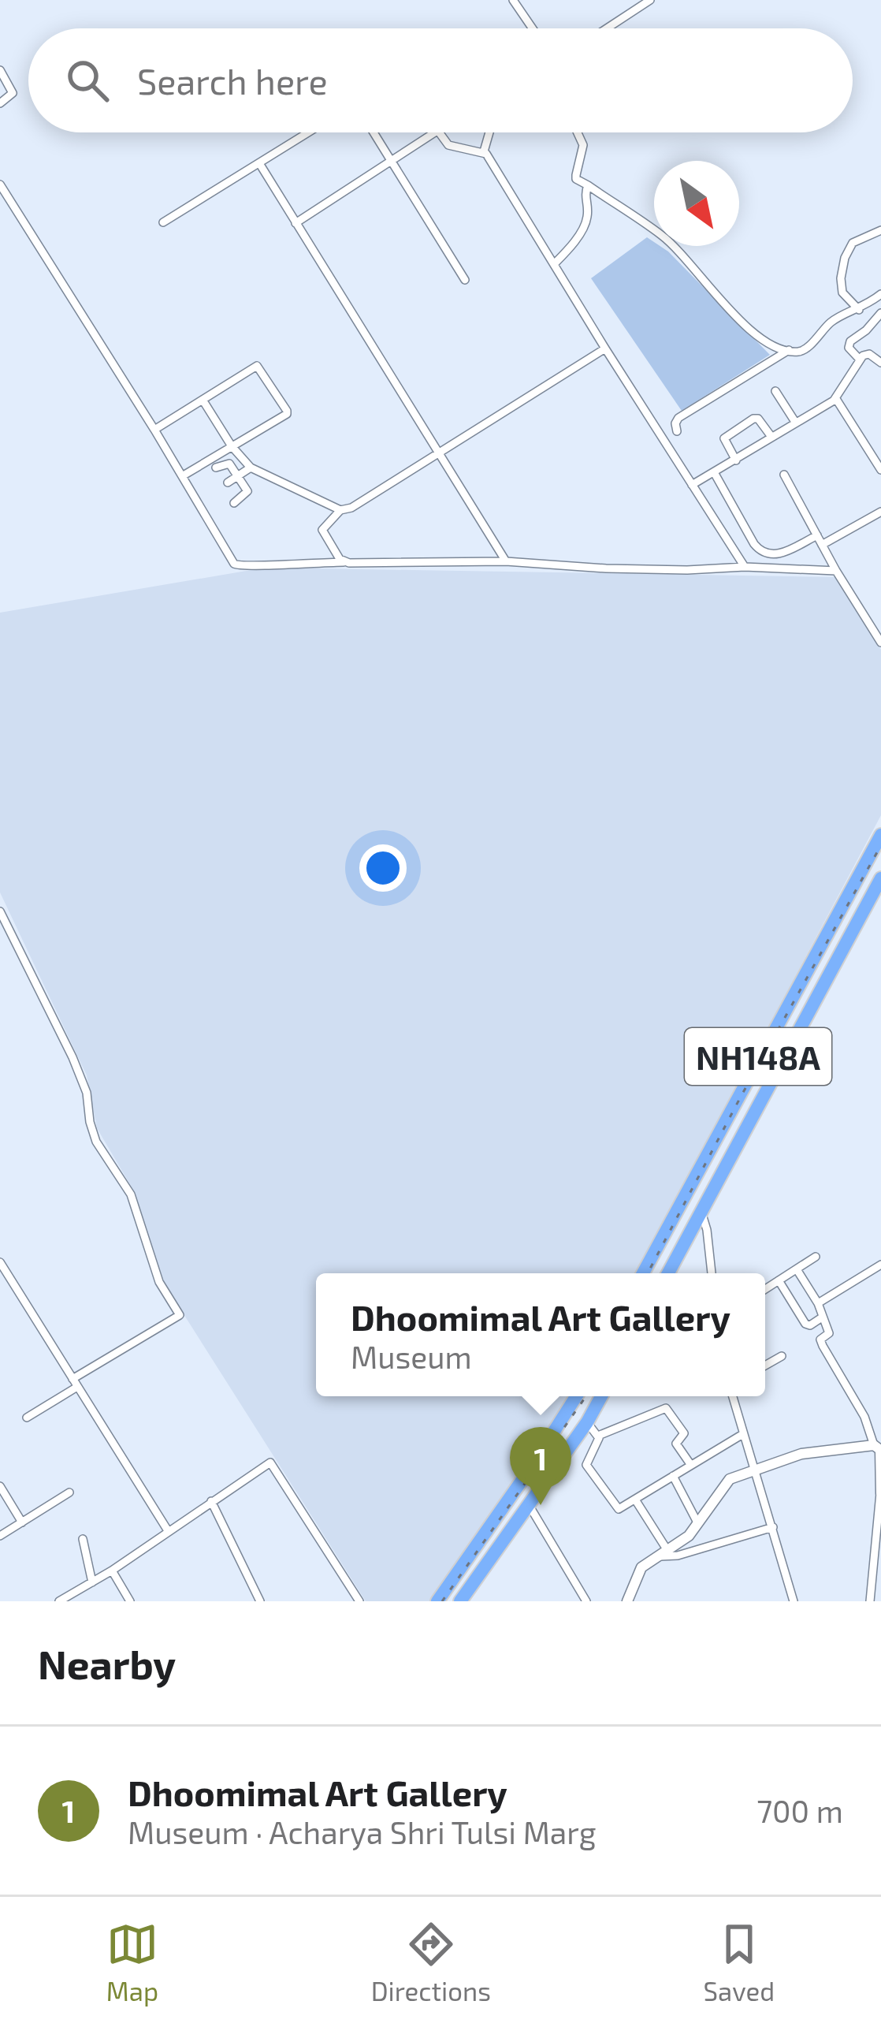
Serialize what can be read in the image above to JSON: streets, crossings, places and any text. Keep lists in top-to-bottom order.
{
  "streets": {
    "highway": ["NH148A"]
  },
  "north": "bottom right",
  "page": {
    "search": "Search here",
    "popup": ["Dhoomimal Art Gallery", "Museum"],
    "pins": "1",
    "heading": "Nearby",
    "list": [
      {
        "mark": "1",
        "name": "Dhoomimal Art Gallery",
        "note": "Museum · Acharya Shri Tulsi Marg",
        "value": "700 m"
      }
    ],
    "nav": ["Map", "Directions", "Saved"]
  }
}
